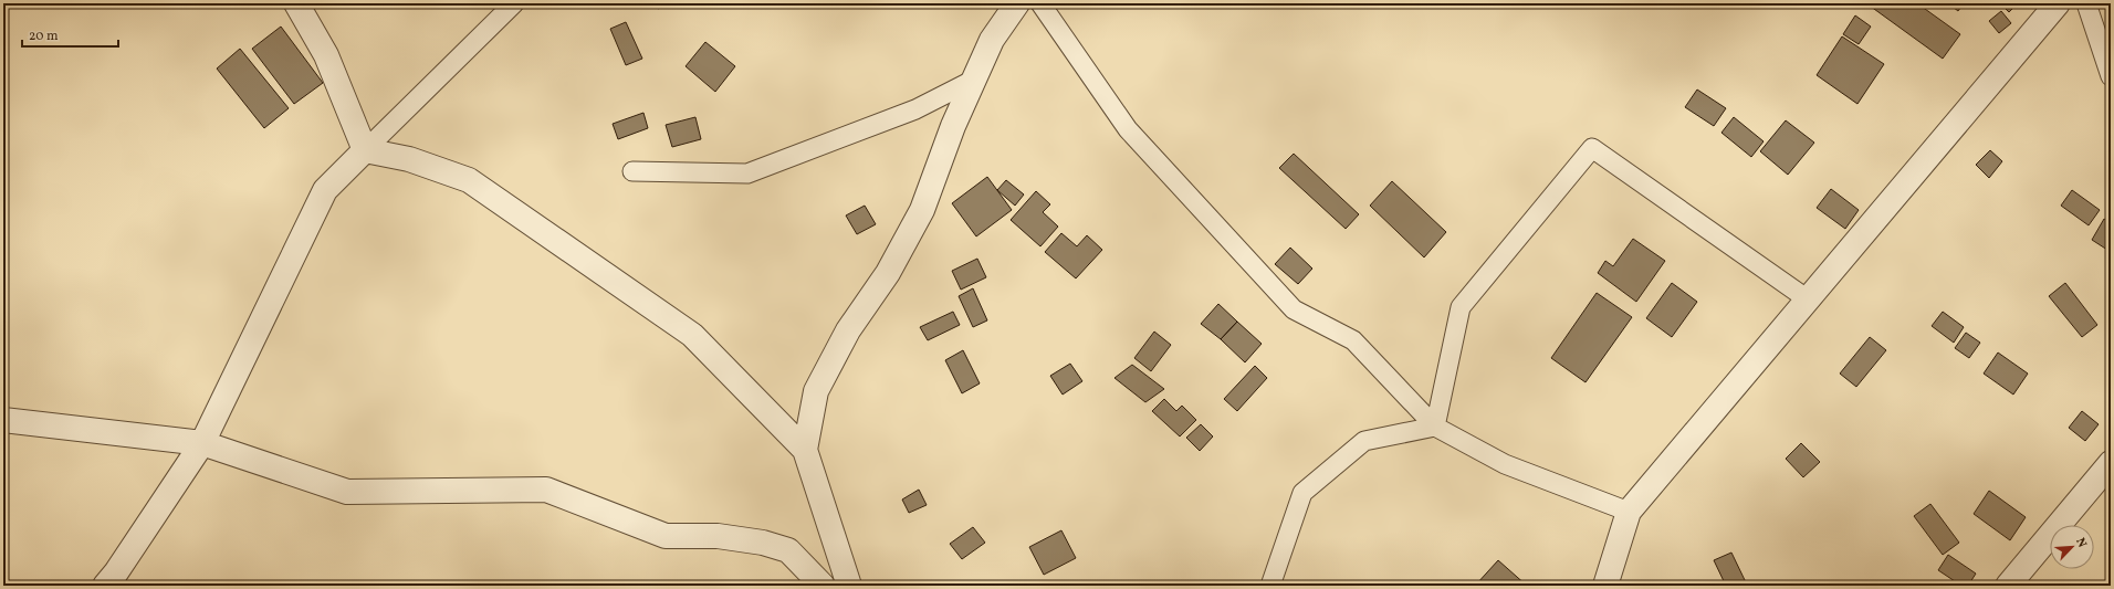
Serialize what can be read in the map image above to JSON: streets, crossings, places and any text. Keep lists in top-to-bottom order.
{
  "scale_bar": "20 m",
  "north": "top right"
}
